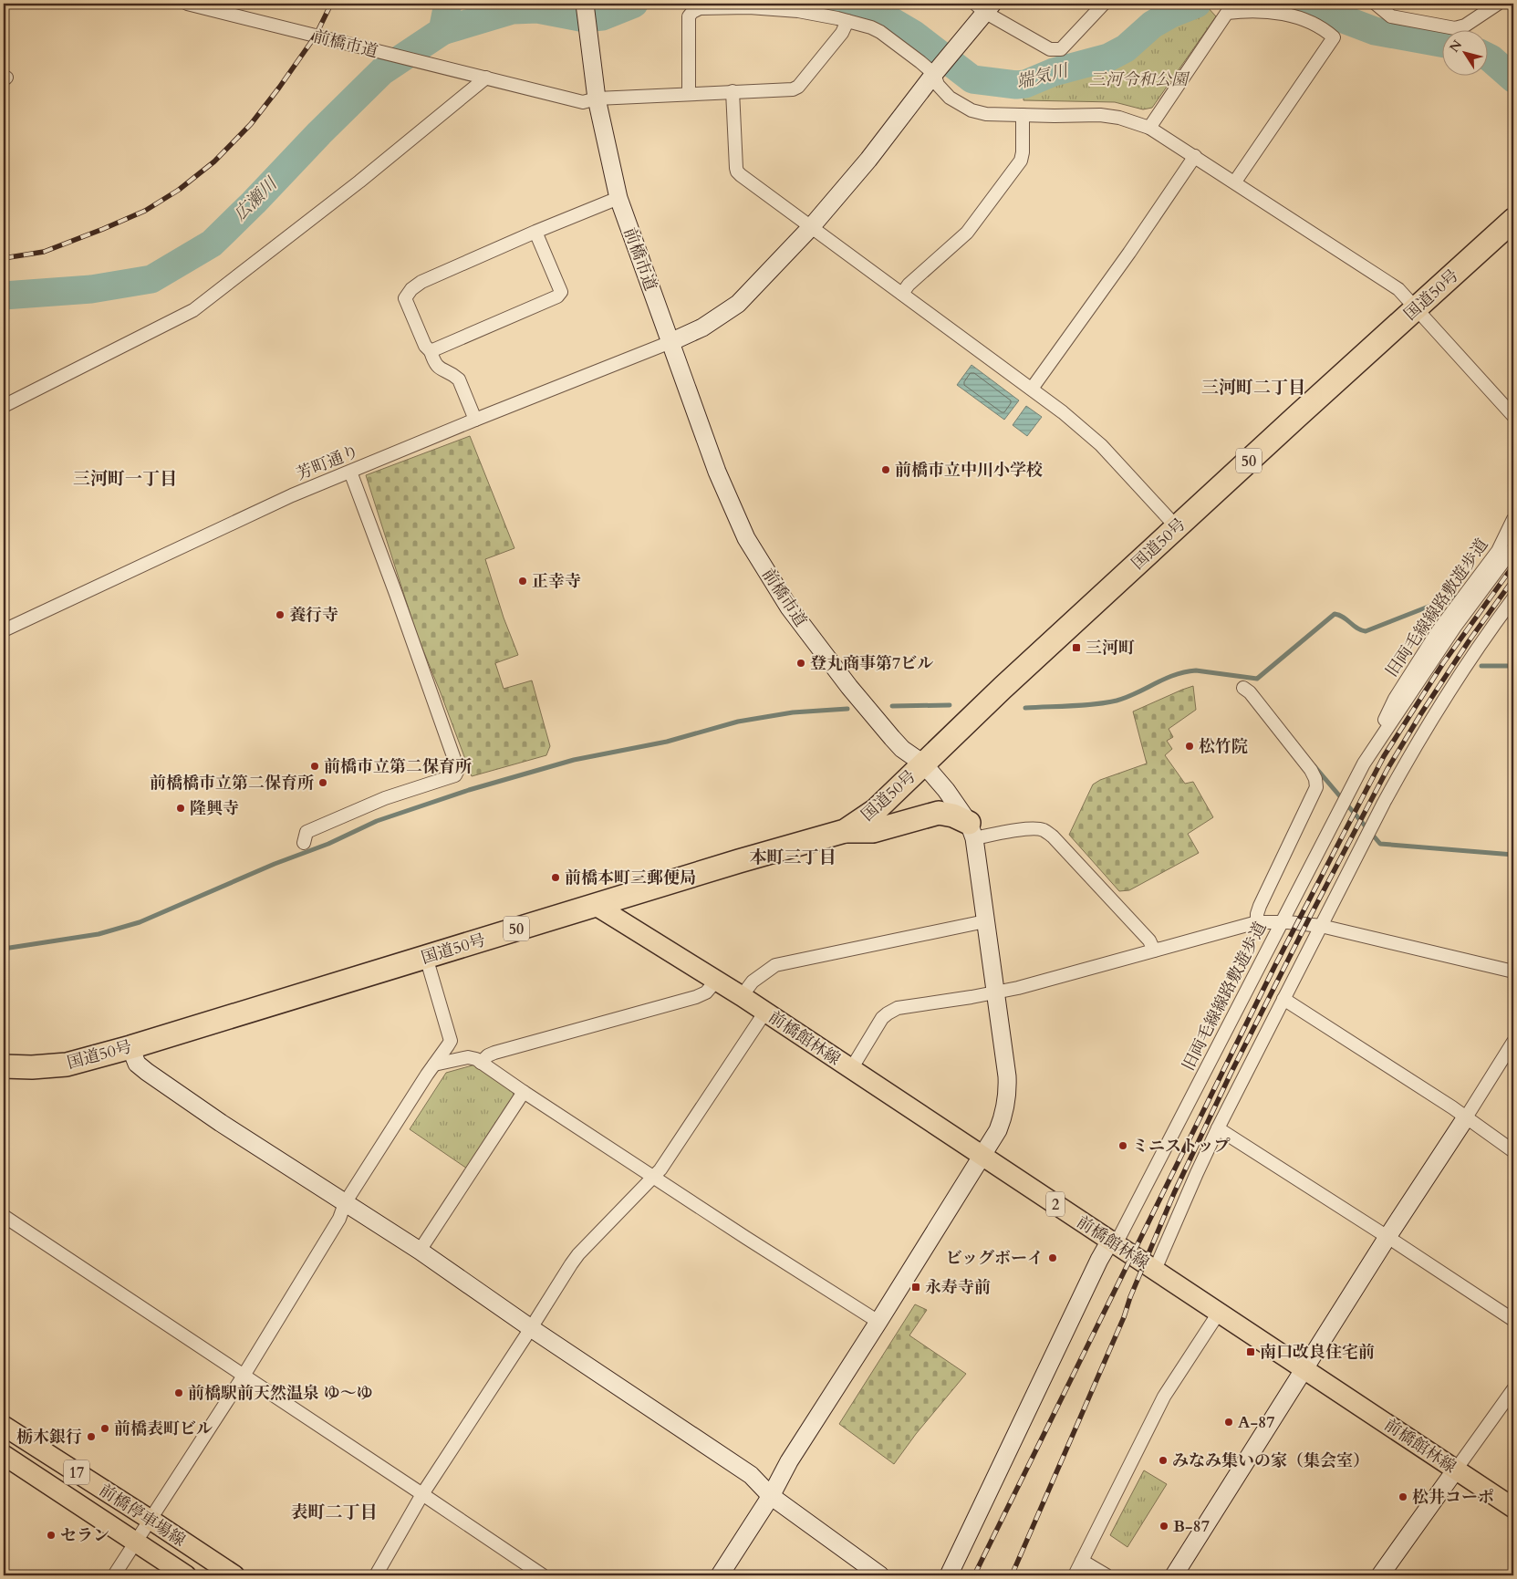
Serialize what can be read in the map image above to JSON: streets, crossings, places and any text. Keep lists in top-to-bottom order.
{
  "streets": {
    "highway": ["国道50号", "50"],
    "main road": [
      "前橋館林線",
      "2",
      "17",
      "前橋停車場線"
    ],
    "street": ["前橋市道", "芳町通り", "旧両毛線線路敷遊歩道"]
  },
  "crossings": [
    ["前橋市道", "国道50号"],
    ["前橋市道", "芳町通り"],
    ["国道50号", "前橋館林線"],
    ["旧両毛線線路敷遊歩道", "前橋館林線"]
  ],
  "districts": [
    "三河町二丁目",
    "三河町一丁目",
    "本町三丁目",
    "表町二丁目"
  ],
  "water": ["端気川", "広瀬川"],
  "parks": ["三河令和公園"],
  "places": {
    "other": [
      "前橋市立中川小学校",
      "正幸寺",
      "養行寺",
      "登丸商事第7ビル",
      "松竹院",
      "前橋市立第二保育所",
      "前橋橋市立第二保育所",
      "隆興寺",
      "前橋本町三郵便局",
      "ミニストップ",
      "ビッグボーイ",
      "前橋駅前天然温泉 ゆ～ゆ",
      "A-87",
      "前橋表町ビル",
      "栃木銀行",
      "みなみ集いの家（集会室）",
      "松井コーポ",
      "B-87",
      "セラン"
    ],
    "transit": ["三河町", "永寿寺前", "南口改良住宅前"]
  },
  "north": "top left"
}
